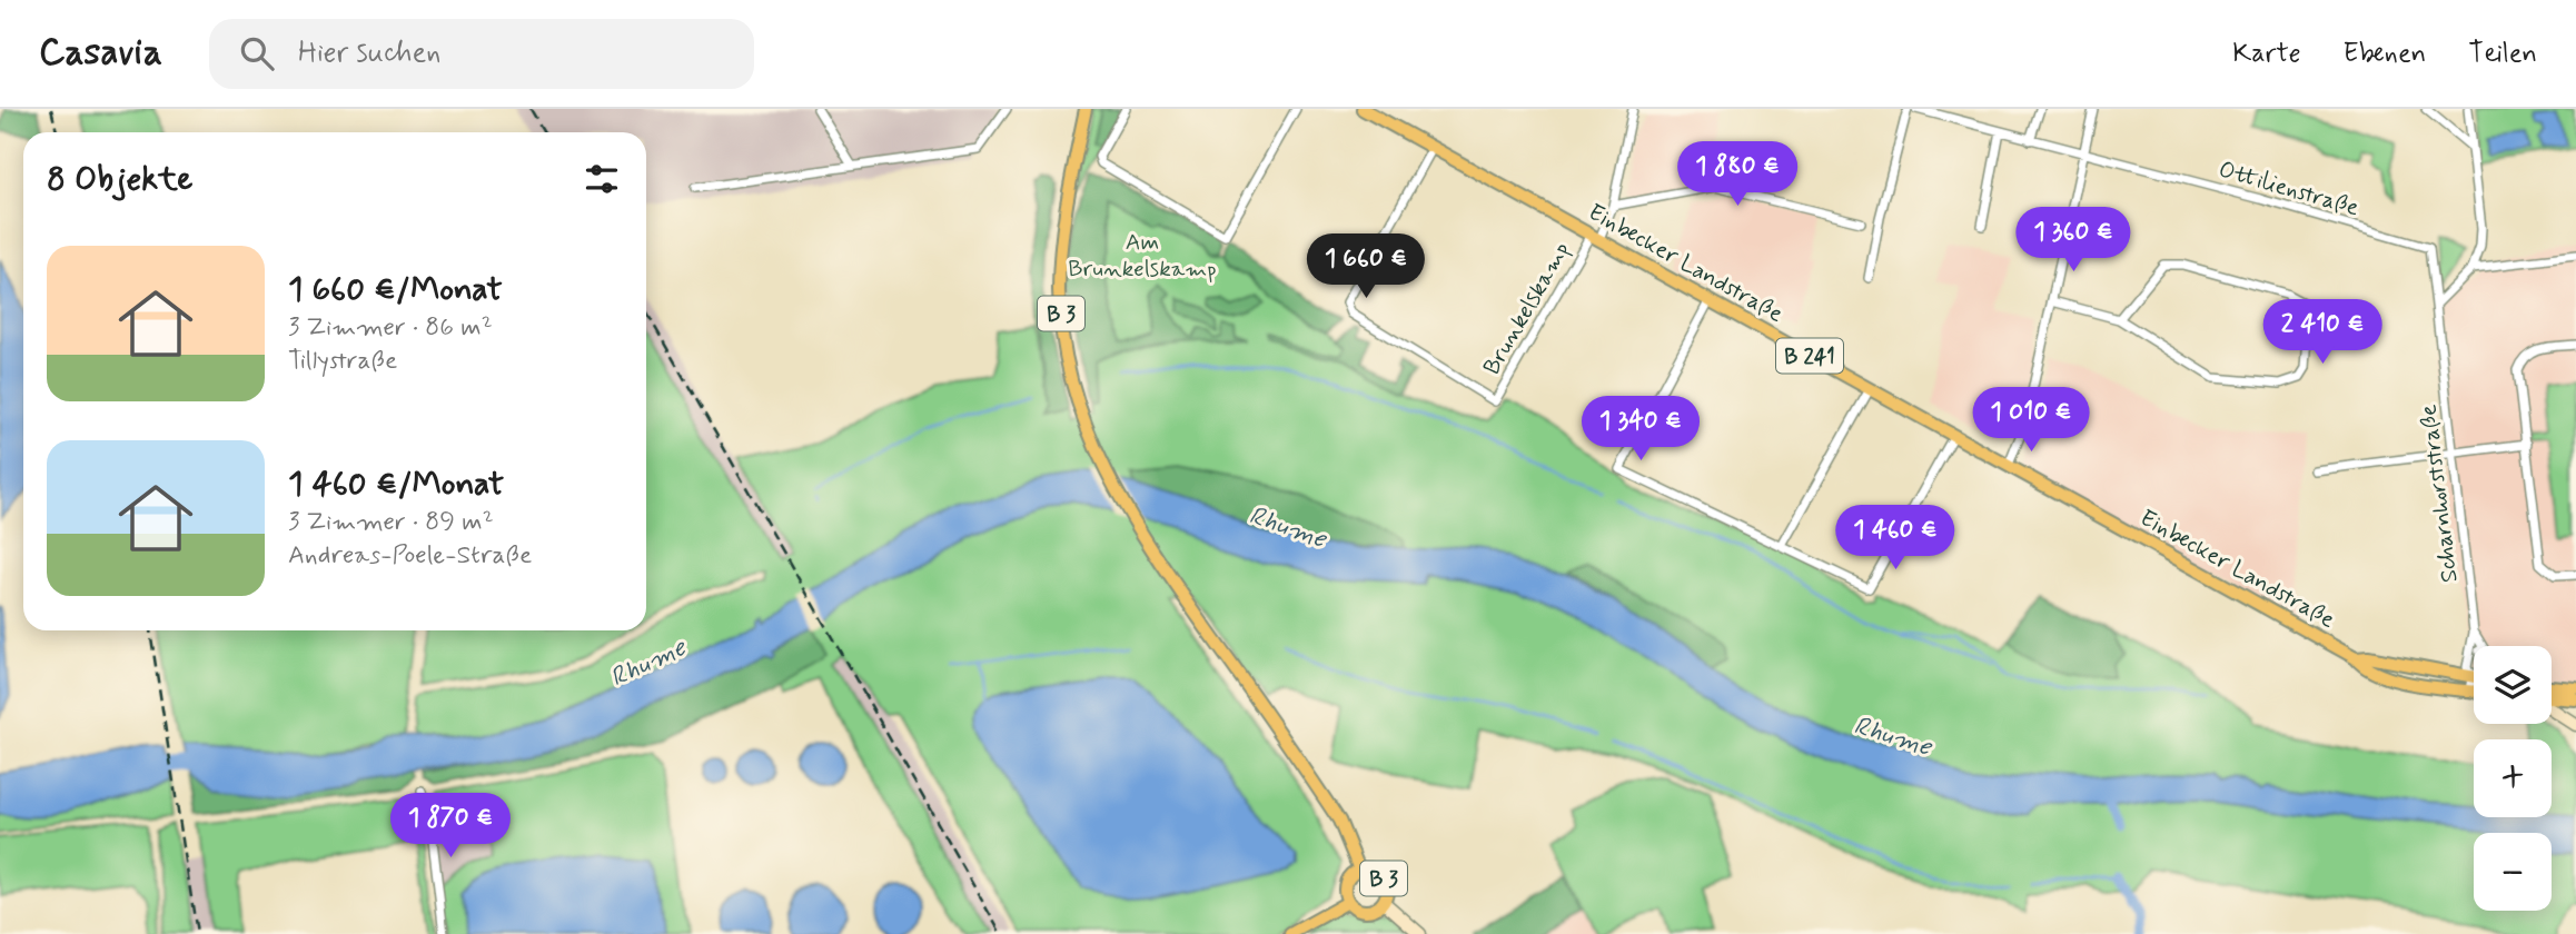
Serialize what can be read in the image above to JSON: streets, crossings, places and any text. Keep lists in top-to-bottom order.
{
  "streets": {
    "main road": ["Einbecker Landstraße", "B 3", "B 241"],
    "street": ["Ottilienstraße", "Brunkelskamp", "Scharnhorststraße"]
  },
  "crossings": [
    ["Ottilienstraße", "Scharnhorststraße"],
    ["Einbecker Landstraße", "Brunkelskamp"],
    ["Einbecker Landstraße", "Scharnhorststraße"]
  ],
  "water": ["Rhume"],
  "parks": ["Am Brunkelskamp"],
  "page": {
    "header": "Casavia",
    "search": "Hier suchen",
    "nav": ["Karte", "Ebenen", "Teilen"],
    "heading": "8 Objekte",
    "price": [
      "1 880 €",
      "1 360 €",
      "1 660 €",
      "2 410 €",
      "1 010 €",
      "1 340 €",
      "1 460 €",
      "1 870 €"
    ],
    "list": [
      {
        "name": "1 660 €/Monat",
        "note": "3 Zimmer · 86 m² · Tillystraße"
      },
      {
        "name": "1 460 €/Monat",
        "note": "3 Zimmer · 89 m² · Andreas-Poele-Straße"
      }
    ],
    "map_buttons": ["+", "−"]
  }
}
